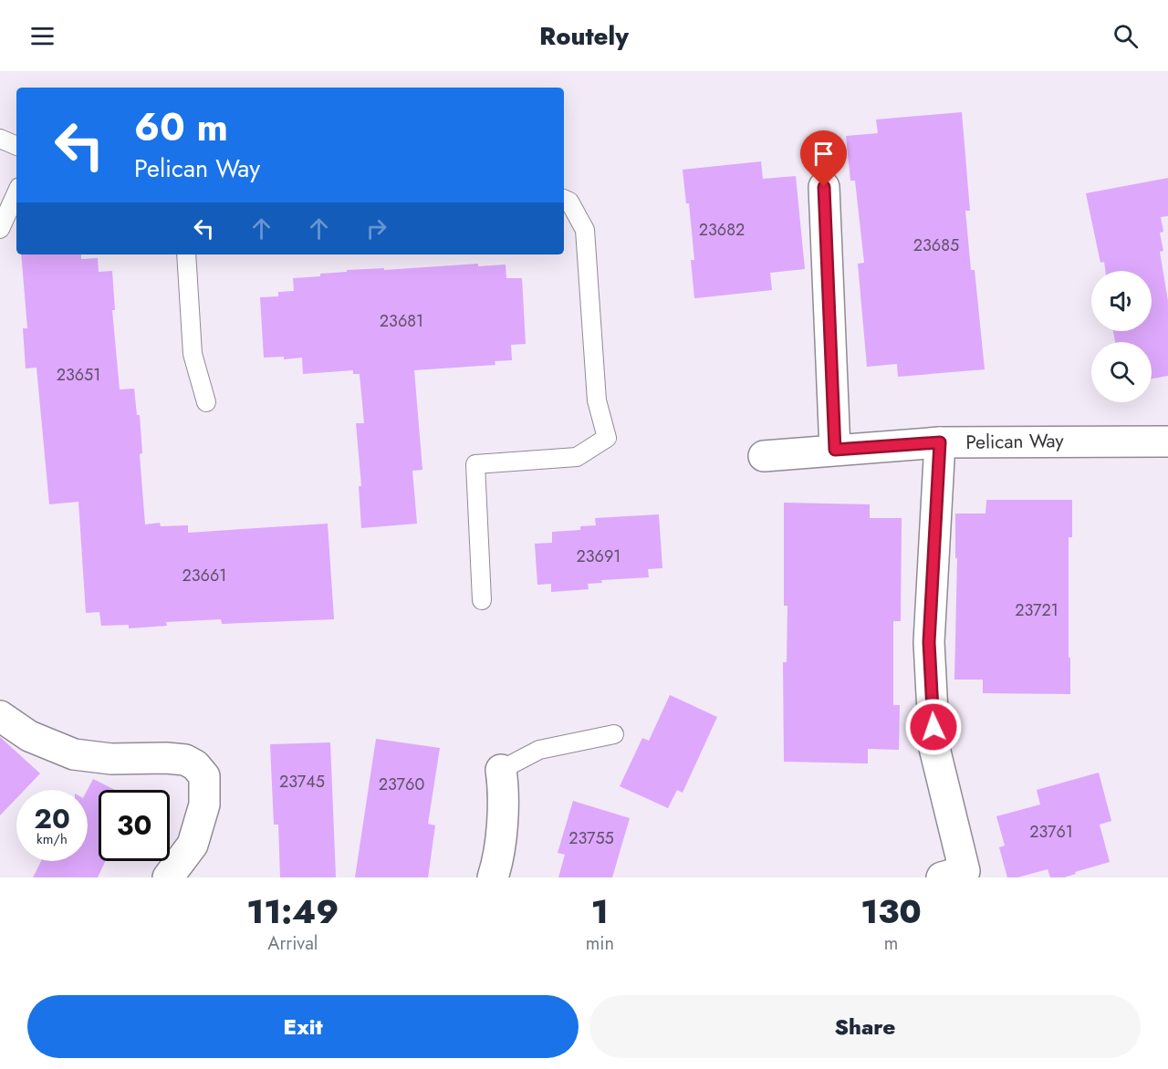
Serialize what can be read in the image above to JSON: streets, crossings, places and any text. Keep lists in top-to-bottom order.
{
  "streets": {
    "street": ["Pelican Way"]
  },
  "house_numbers": [
    "23682",
    "23685",
    "23681",
    "23651",
    "23691",
    "23661",
    "23721",
    "23745",
    "23760",
    "23761",
    "23755"
  ],
  "page": {
    "header": "Routely",
    "turn": ["60 m", "Pelican Way"],
    "speed": "20 km/h",
    "limit": "30",
    "eta": [
      "11:49",
      "Arrival",
      "1",
      "min",
      "130",
      "m"
    ],
    "buttons": ["Exit", "Share"]
  }
}
